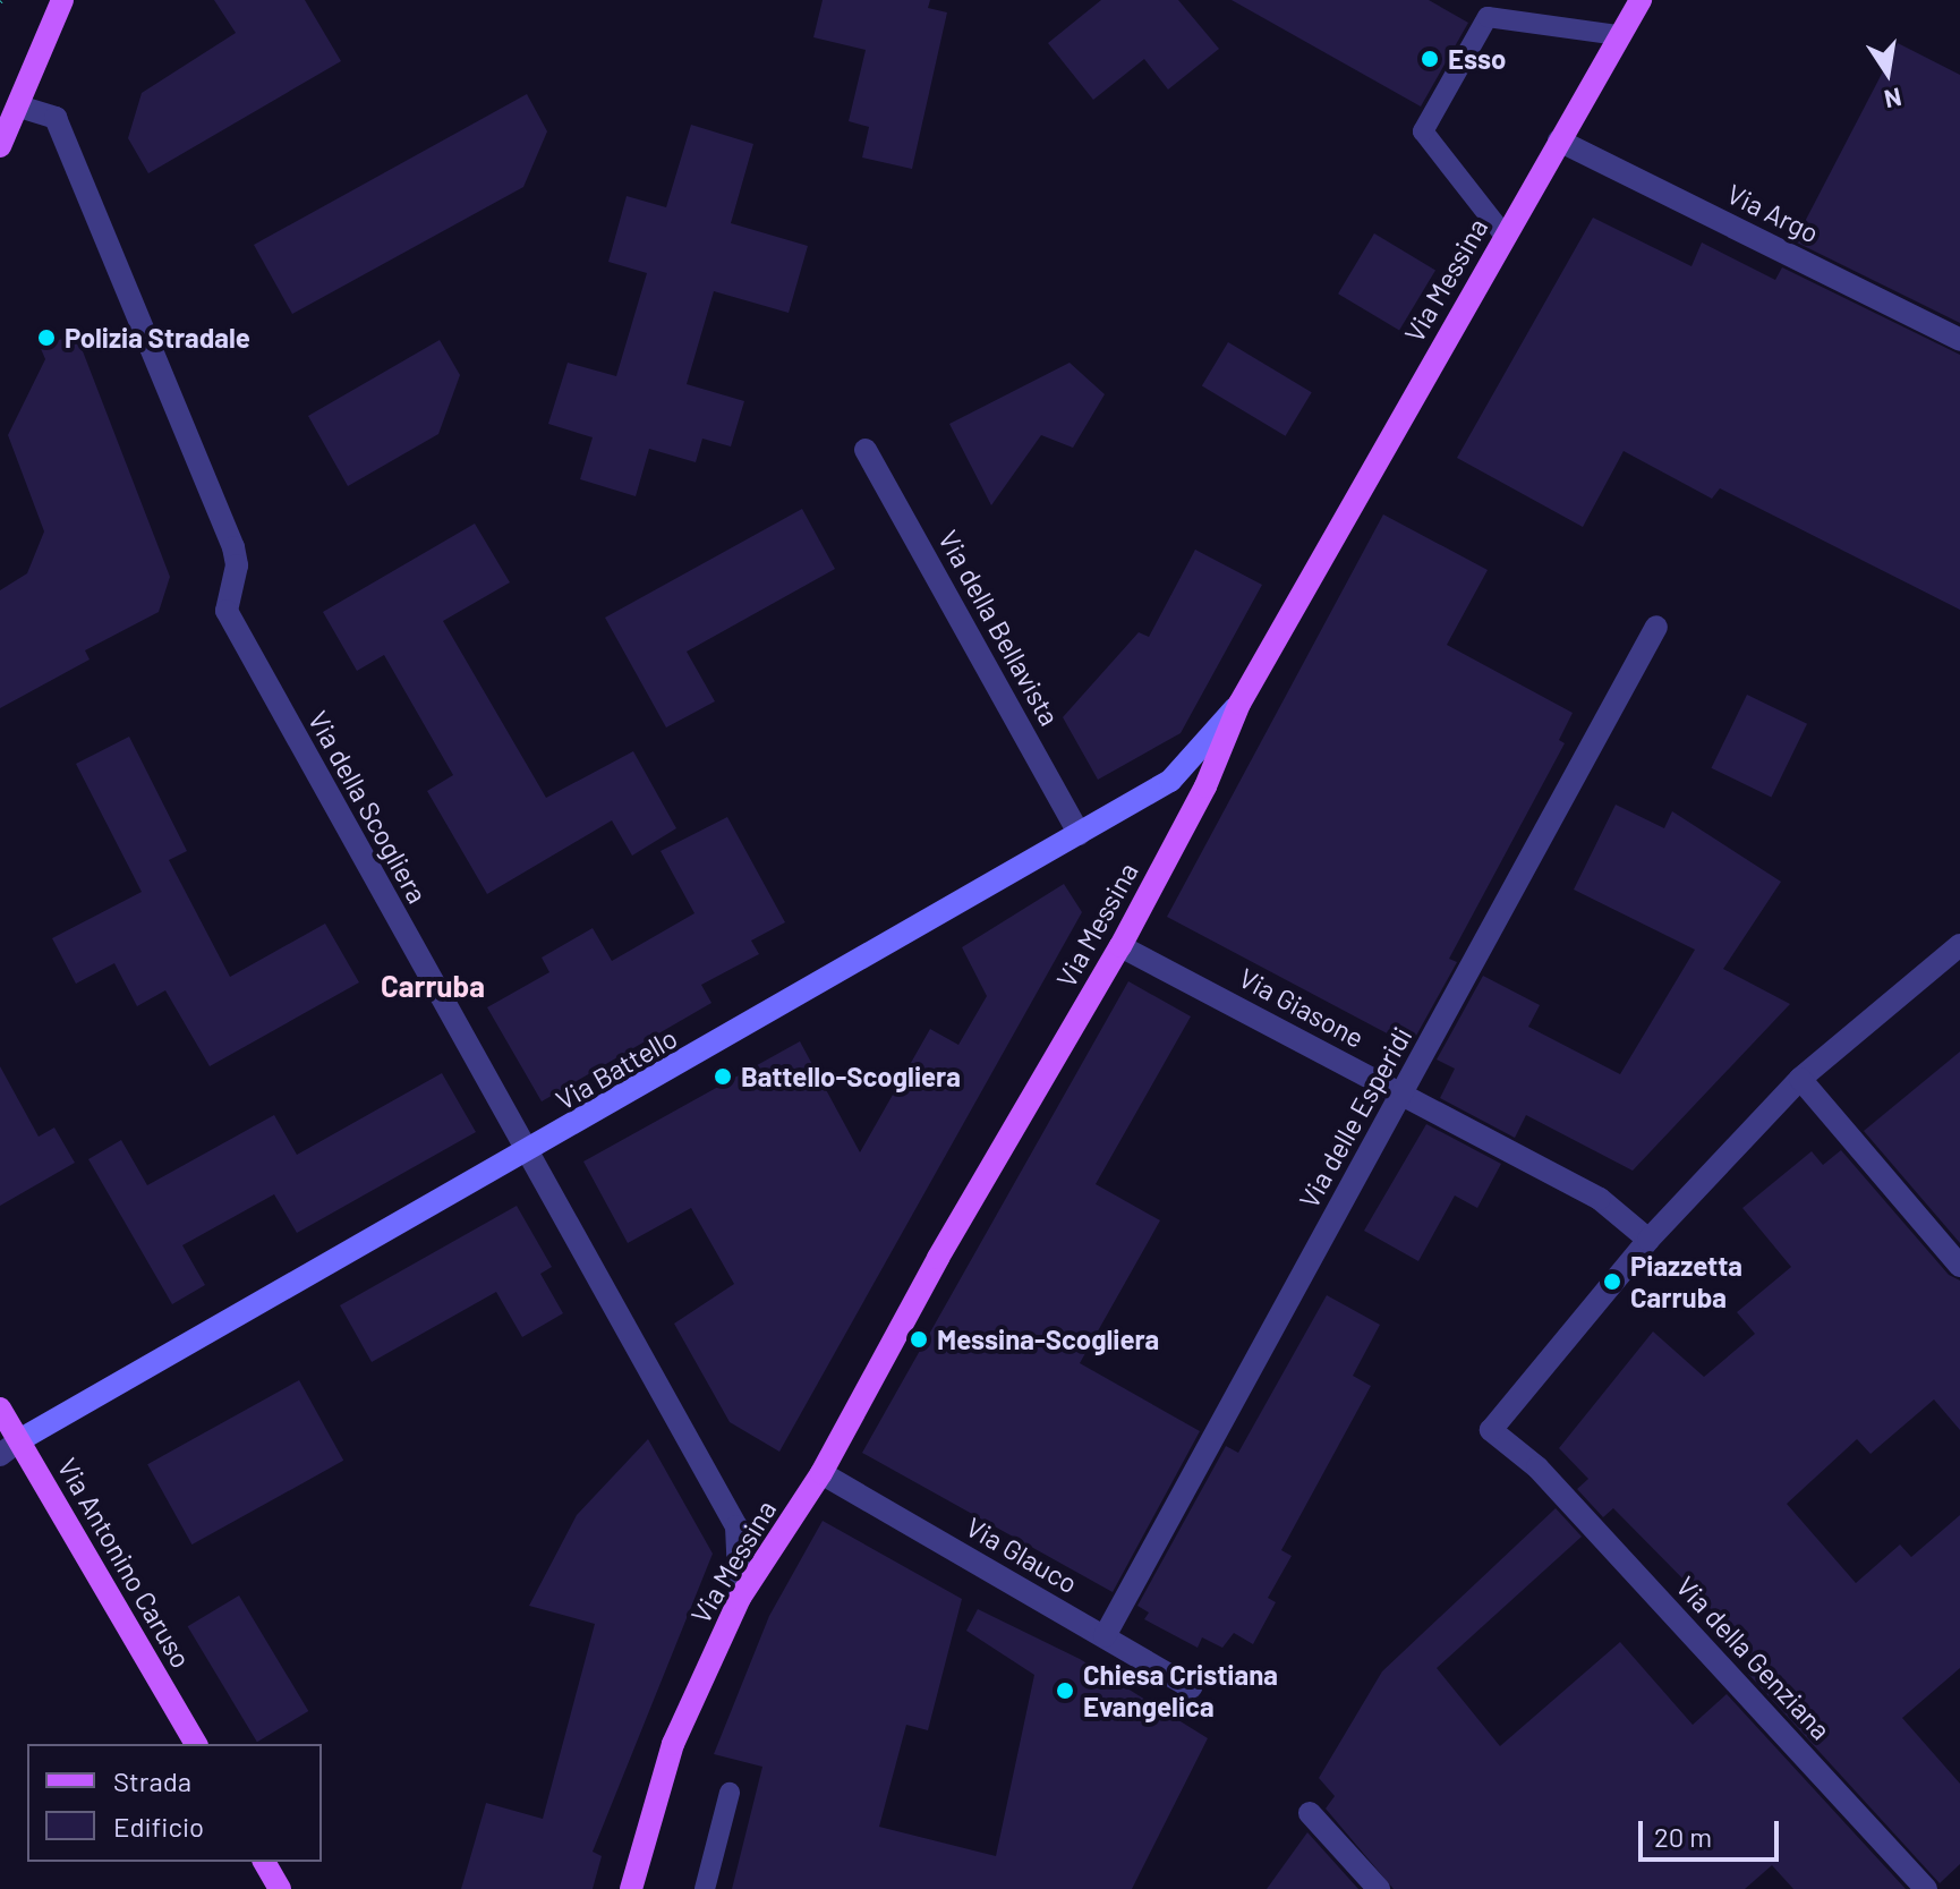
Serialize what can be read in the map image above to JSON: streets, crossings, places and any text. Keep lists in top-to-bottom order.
{
  "streets": {
    "main road": ["Via Messina", "Via Battello", "Via Antonino Caruso"],
    "street": [
      "Via Argo",
      "Via della Bellavista",
      "Via della Scogliera",
      "Via Giasone",
      "Via delle Esperidi",
      "Via Glauco",
      "Via della Genziana"
    ]
  },
  "crossings": [
    ["Via Argo", "Via Messina"],
    ["Via Messina", "Via della Scogliera"],
    ["Via Messina", "Via Giasone"],
    ["Via Messina", "Via Battello"],
    ["Via Messina", "Via Glauco"],
    ["Via della Bellavista", "Via Battello"],
    ["Via della Scogliera", "Via Battello"],
    ["Via Giasone", "Via delle Esperidi"],
    ["Via Giasone", "Via della Genziana"],
    ["Via Battello", "Via Antonino Caruso"],
    ["Via delle Esperidi", "Via Glauco"]
  ],
  "districts": ["Carruba"],
  "places": [
    "Esso",
    "Polizia Stradale",
    "Battello-Scogliera",
    "Piazzetta Carruba",
    "Messina-Scogliera",
    "Chiesa Cristiana Evangelica"
  ],
  "legend": ["Strada", "Edificio"],
  "scale_bar": "20 m",
  "north": "bottom"
}
